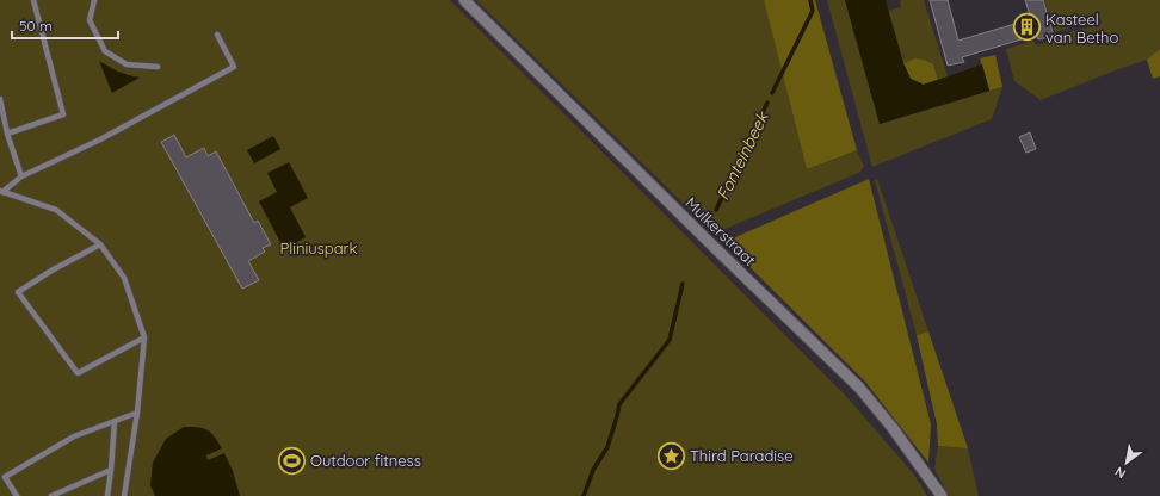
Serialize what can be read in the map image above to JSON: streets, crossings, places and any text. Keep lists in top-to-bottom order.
{
  "streets": {
    "street": ["Mulkerstraat"]
  },
  "water": ["Fonteinbeek"],
  "parks": ["Pliniuspark"],
  "places": {
    "building": ["Kasteel van Betho"],
    "place": ["Third Paradise"],
    "sports": ["Outdoor fitness"]
  },
  "scale_bar": "50 m",
  "north": "bottom left"
}
